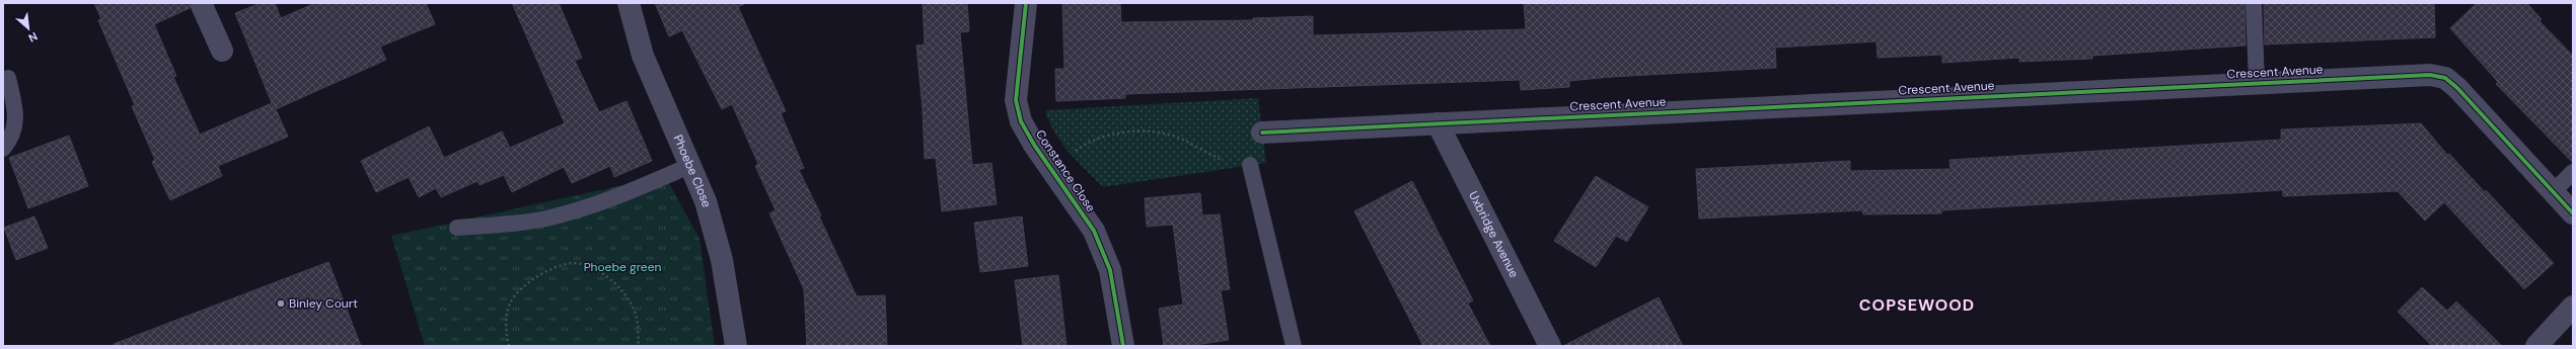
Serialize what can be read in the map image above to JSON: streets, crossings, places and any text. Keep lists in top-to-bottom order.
{
  "streets": {
    "street": [
      "Crescent Avenue",
      "Constance Close",
      "Phoebe Close",
      "Uxbridge Avenue"
    ]
  },
  "crossings": [
    ["Crescent Avenue", "Uxbridge Avenue"]
  ],
  "districts": ["COPSEWOOD"],
  "parks": ["Phoebe green"],
  "places": ["Binley Court"],
  "north": "bottom right"
}
